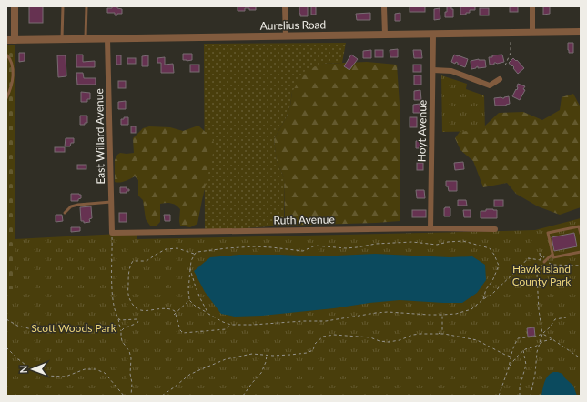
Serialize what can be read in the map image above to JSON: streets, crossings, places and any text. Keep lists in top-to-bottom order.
{
  "streets": {
    "street": [
      "Aurelius Road",
      "Hoyt Avenue",
      "East Willard Avenue",
      "Ruth Avenue"
    ]
  },
  "crossings": [
    ["Aurelius Road", "Hoyt Avenue"],
    ["Aurelius Road", "East Willard Avenue"],
    ["Hoyt Avenue", "Ruth Avenue"],
    ["East Willard Avenue", "Ruth Avenue"]
  ],
  "parks": ["Hawk Island County Park", "Scott Woods Park"],
  "north": "left"
}
